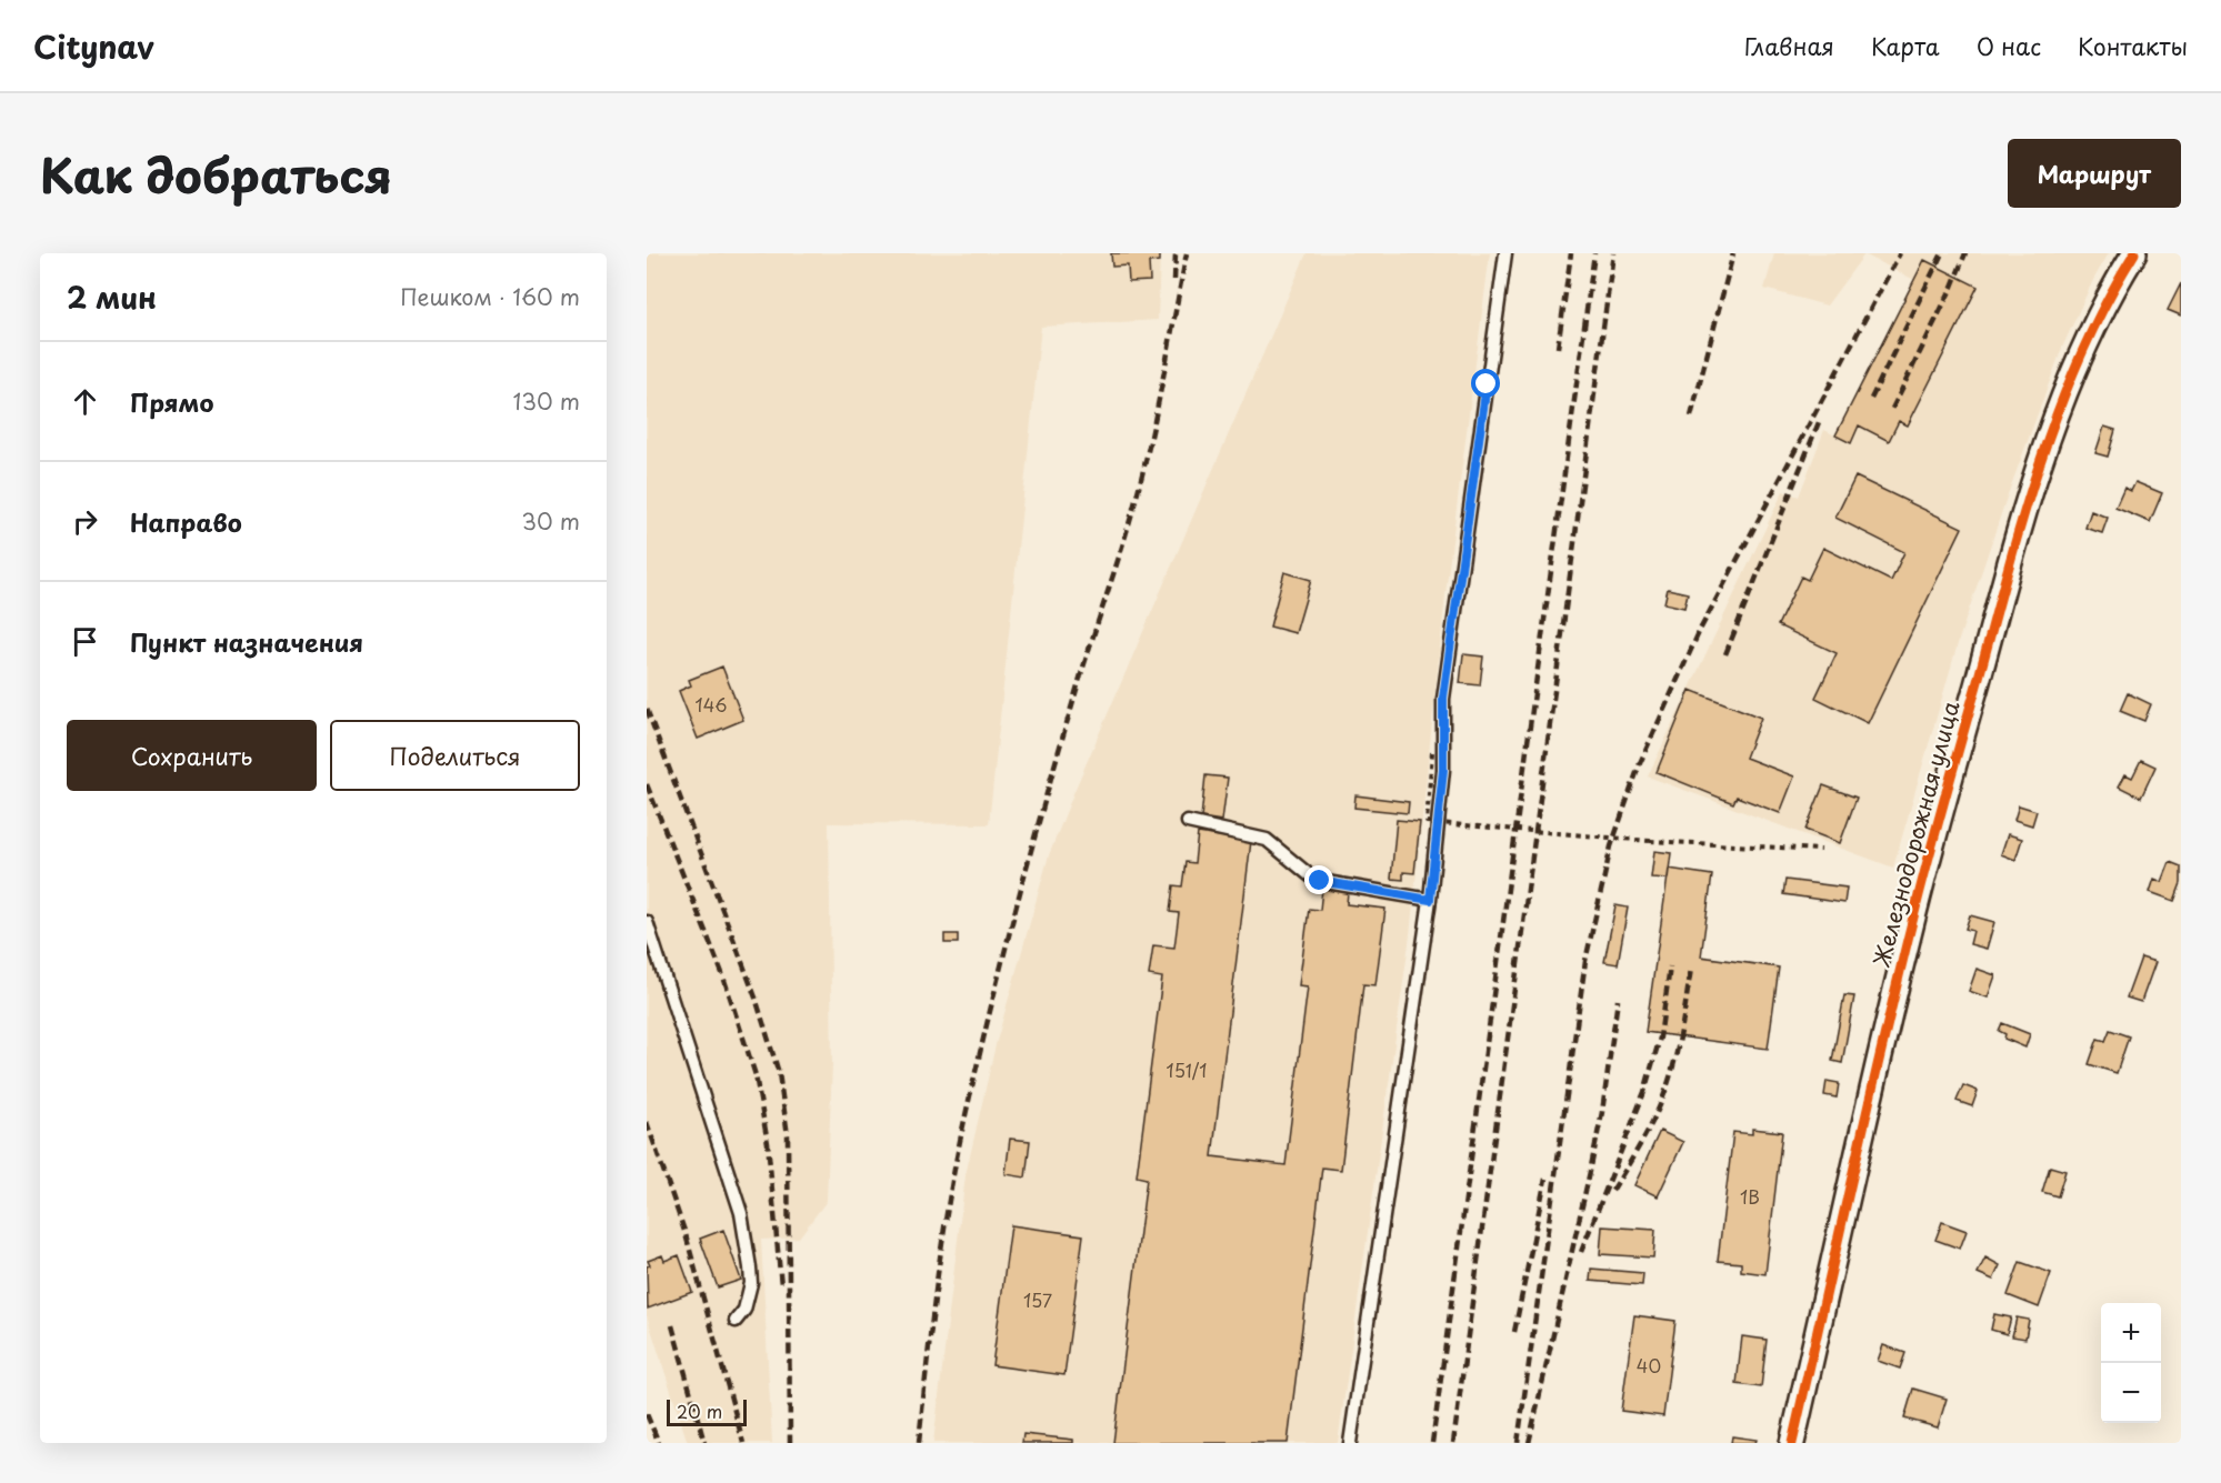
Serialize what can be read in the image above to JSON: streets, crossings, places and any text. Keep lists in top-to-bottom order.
{
  "streets": {
    "street": ["Железнодорожная улица"]
  },
  "house_numbers": [
    "146",
    "151/1",
    "1В",
    "157",
    "40"
  ],
  "scale_bar": "20 m",
  "page": {
    "header": "Citynav",
    "nav": [
      "Главная",
      "Карта",
      "О нас",
      "Контакты"
    ],
    "title": "Как добраться",
    "buttons": [
      "Маршрут",
      ["Сохранить", "Поделиться"]
    ],
    "heading": ["2 мин", "Пешком · 160 m"],
    "list": [
      ["Прямо", "130 m"],
      ["Направо", "30 m"],
      "Пункт назначения"
    ],
    "map_buttons": ["+", "−"],
    "scale": "20 m"
  }
}
